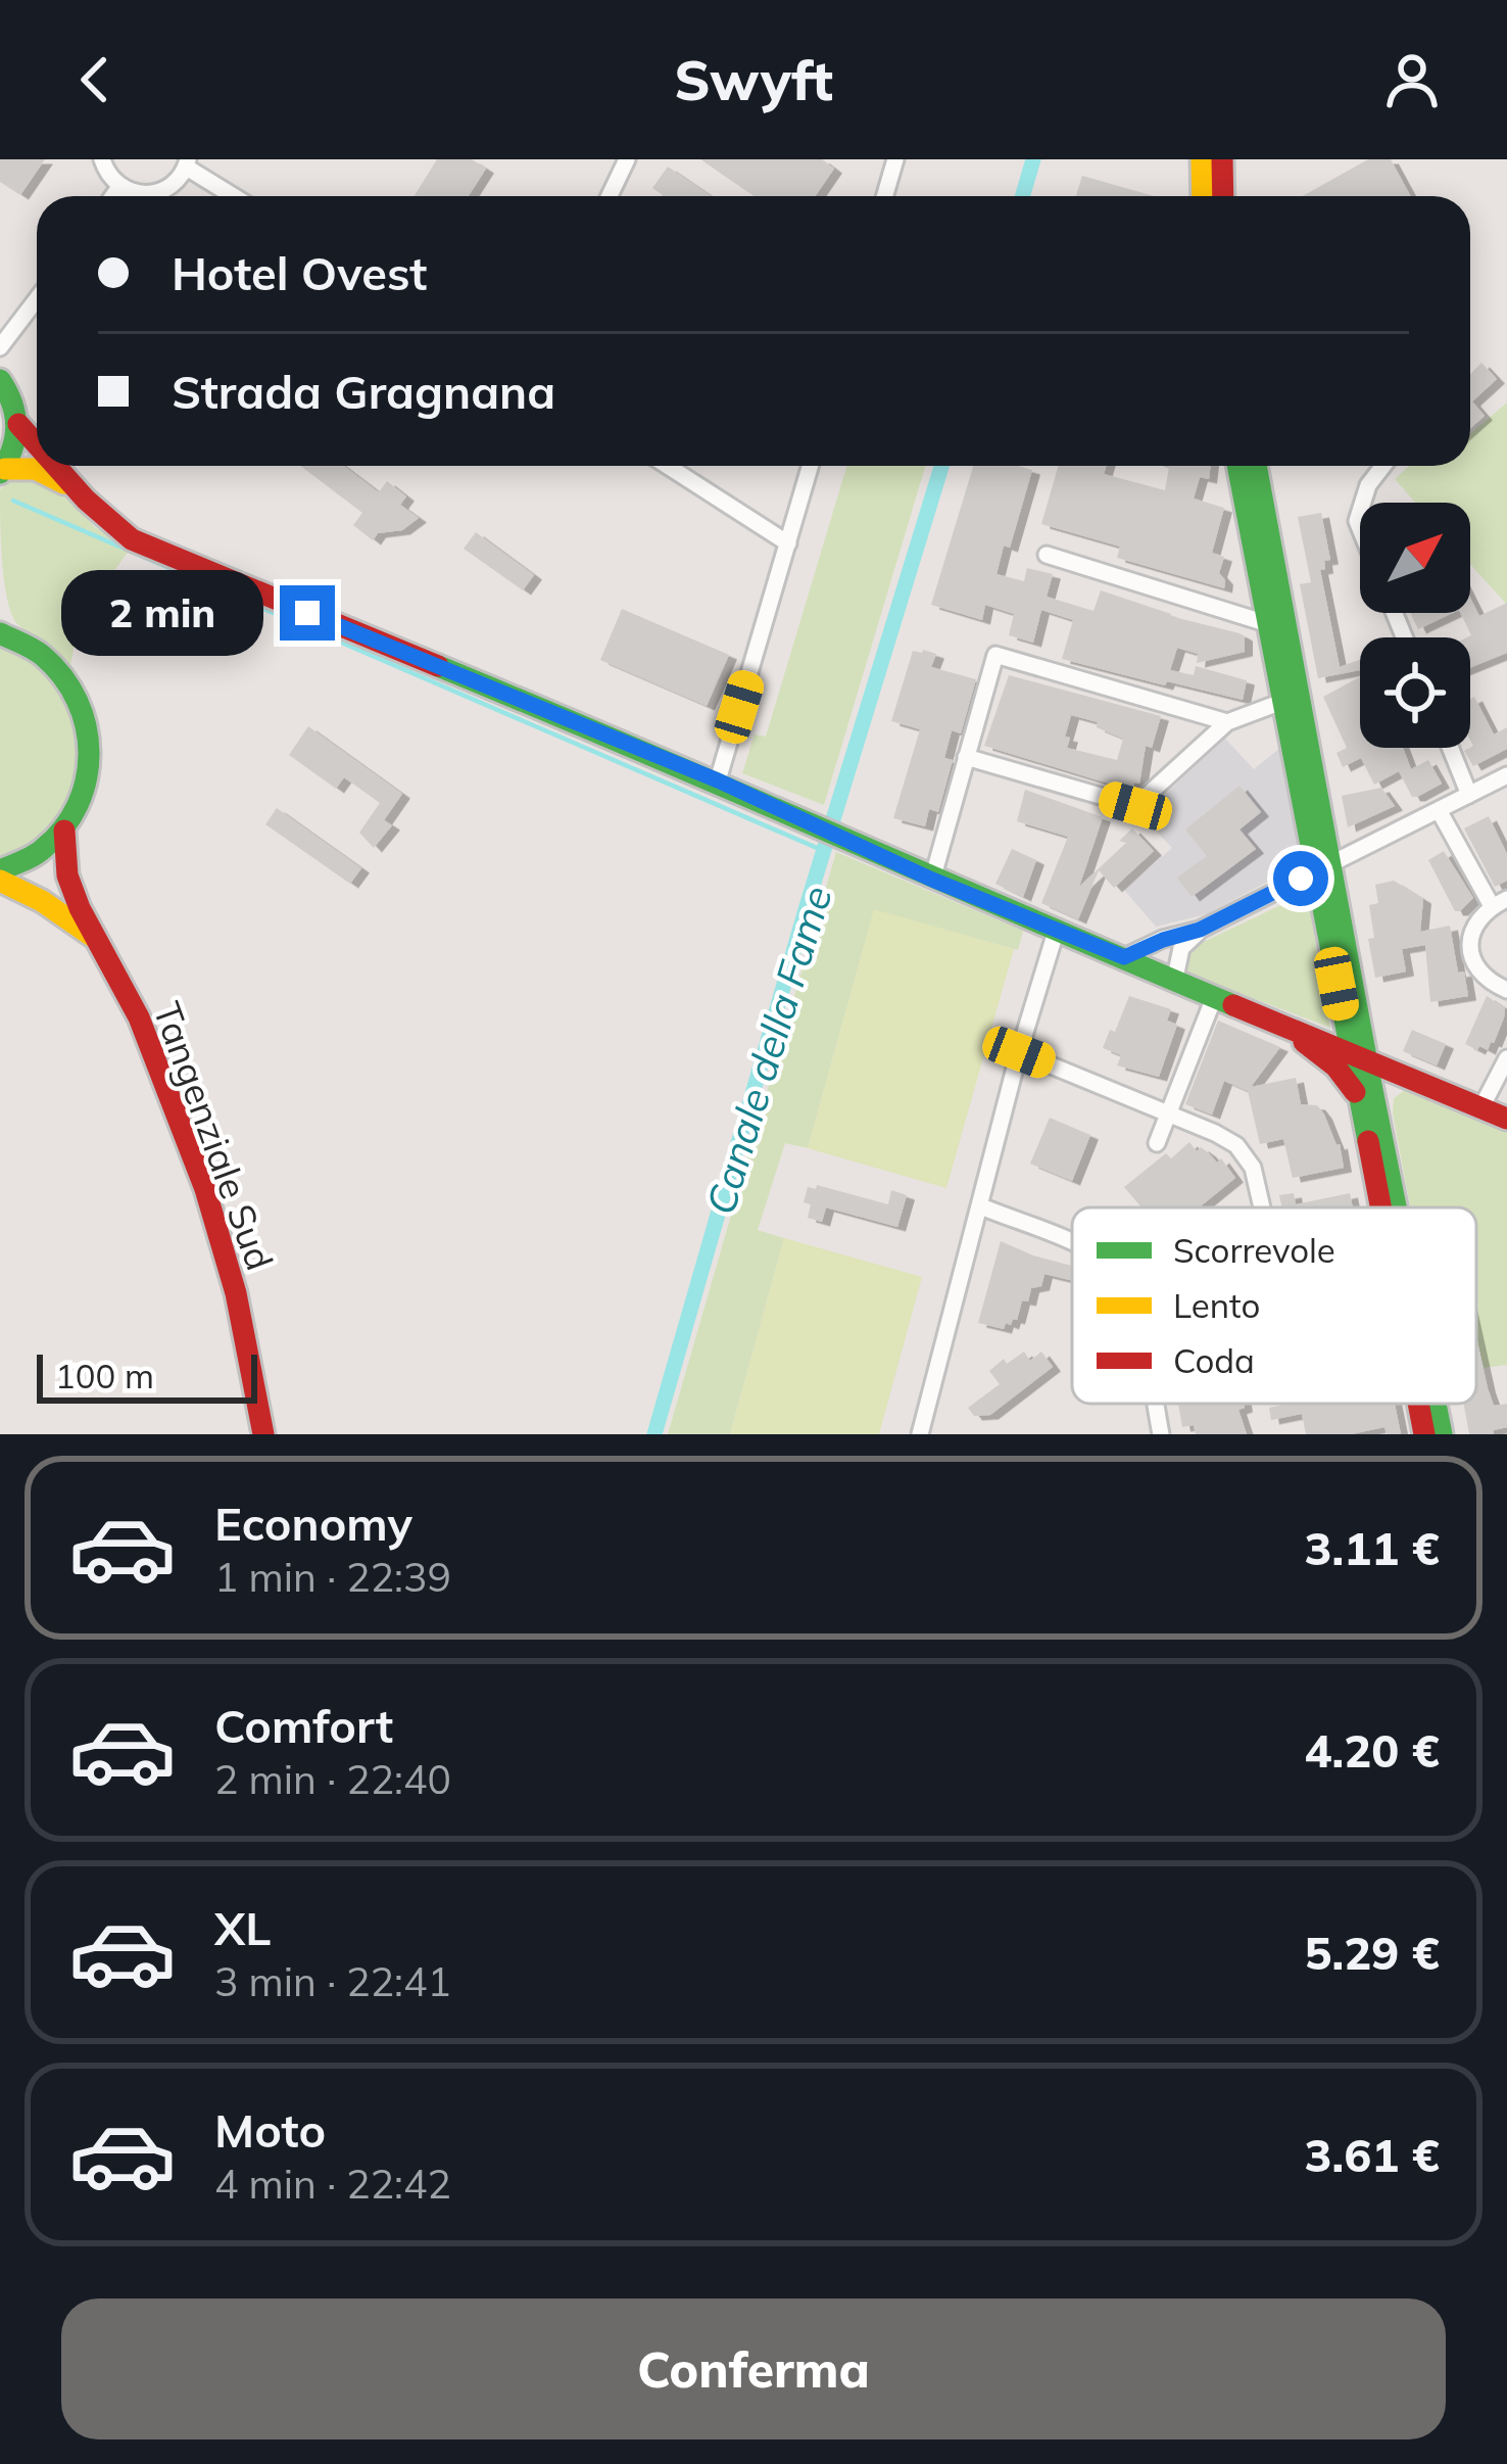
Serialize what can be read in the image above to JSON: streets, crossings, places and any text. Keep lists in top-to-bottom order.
{
  "streets": {
    "main road": ["Tangenziale Sud"]
  },
  "water": ["Canale della Fame"],
  "legend": ["Scorrevole", "Lento", "Coda"],
  "scale_bar": "100 m",
  "north": "top right",
  "page": {
    "header": "Swyft",
    "banner": ["Hotel Ovest", "Strada Gragnana"],
    "bubble": "2 min",
    "scale": "100 m",
    "list": [
      {
        "name": "Economy",
        "note": "1 min · 22:39",
        "value": "3.11 €"
      },
      {
        "name": "Comfort",
        "note": "2 min · 22:40",
        "value": "4.20 €"
      },
      {
        "name": "XL",
        "note": "3 min · 22:41",
        "value": "5.29 €"
      },
      {
        "name": "Moto",
        "note": "4 min · 22:42",
        "value": "3.61 €"
      }
    ],
    "buttons": "Conferma"
  }
}
